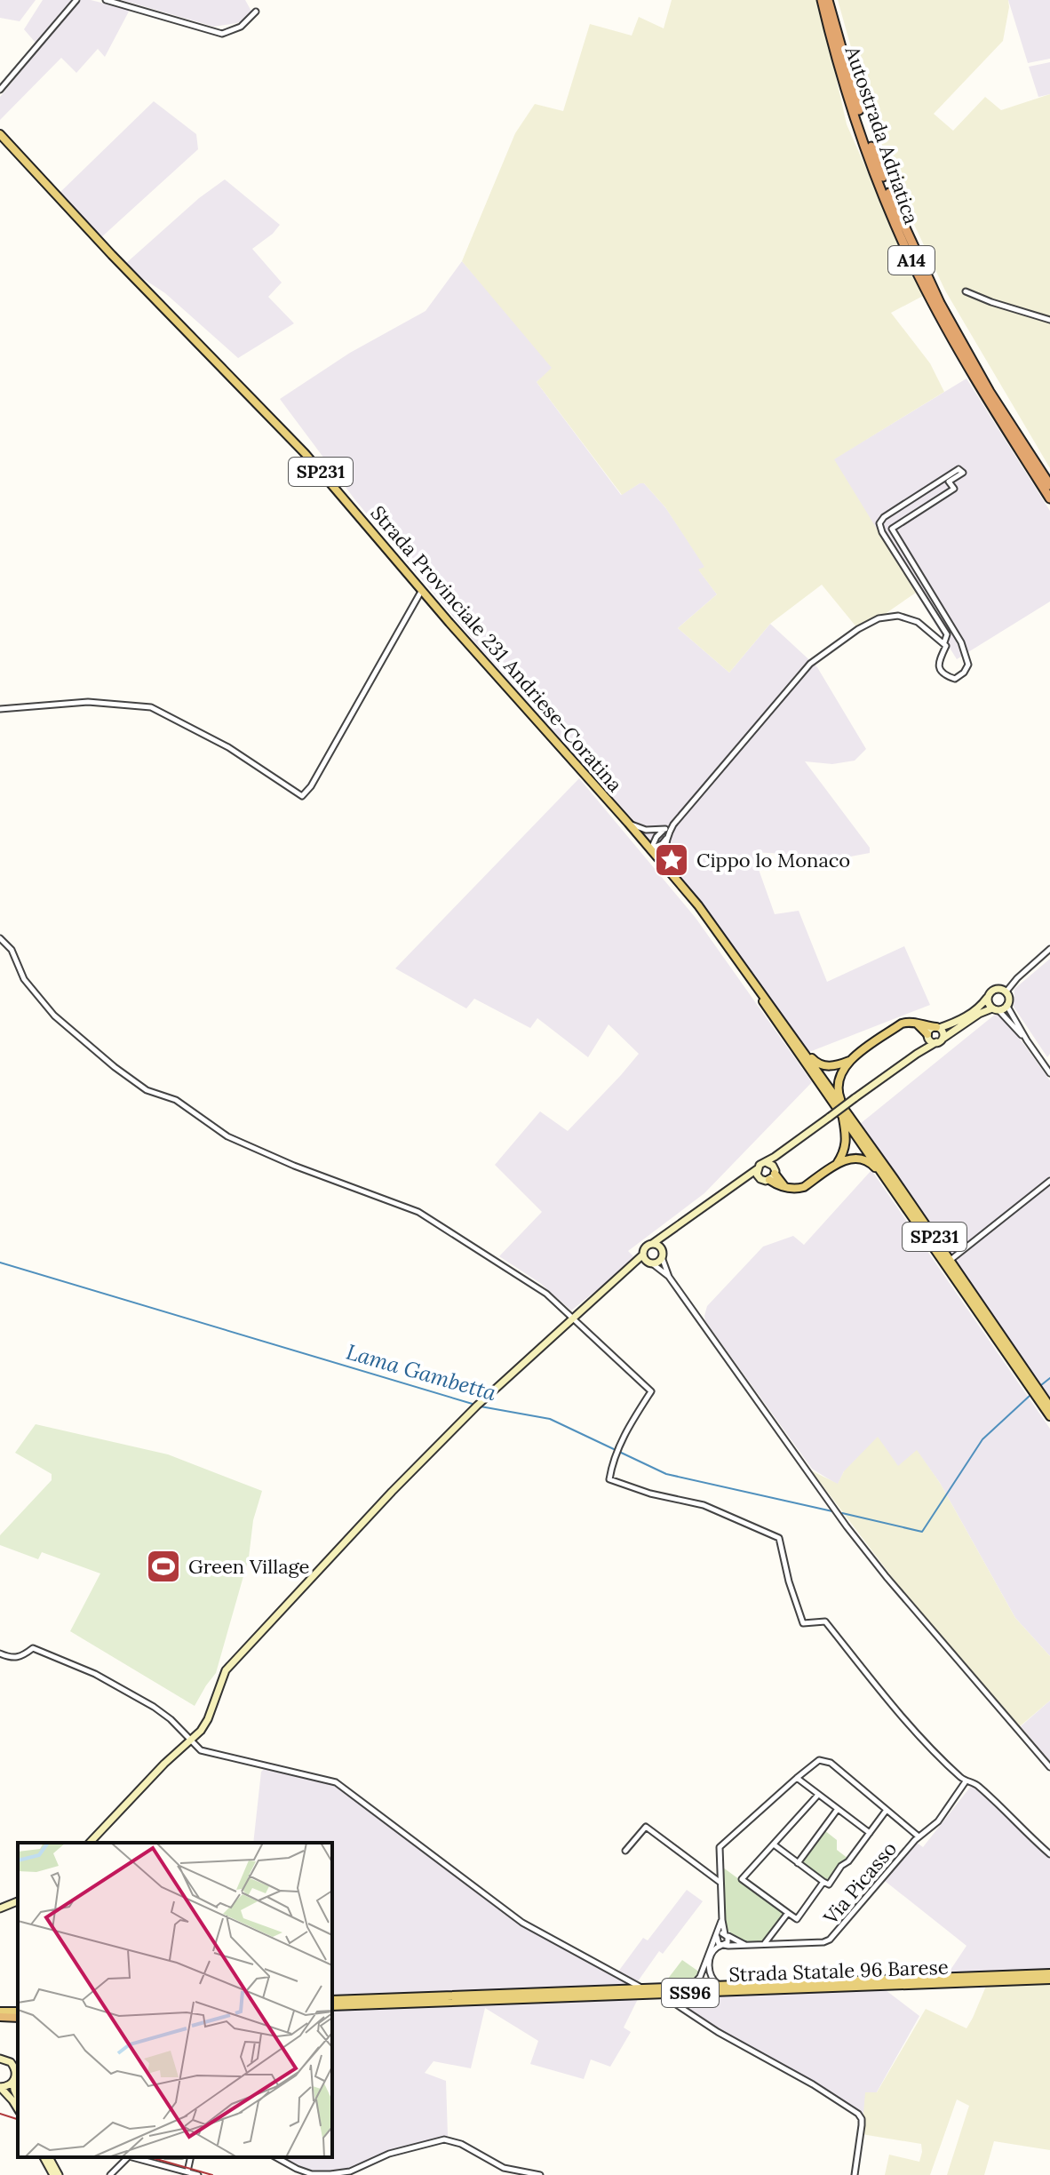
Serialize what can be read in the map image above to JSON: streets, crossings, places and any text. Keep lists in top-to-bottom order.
{
  "streets": {
    "highway": ["Autostrada Adriatica", "A14"],
    "main road": [
      "SP231",
      "Strada Provinciale 231 Andriese-Coratina",
      "Strada Statale 96 Barese",
      "SS96"
    ],
    "street": ["Via Picasso"]
  },
  "water": ["Lama Gambetta"],
  "places": {
    "place": ["Cippo lo Monaco"],
    "sports": ["Green Village"]
  }
}
